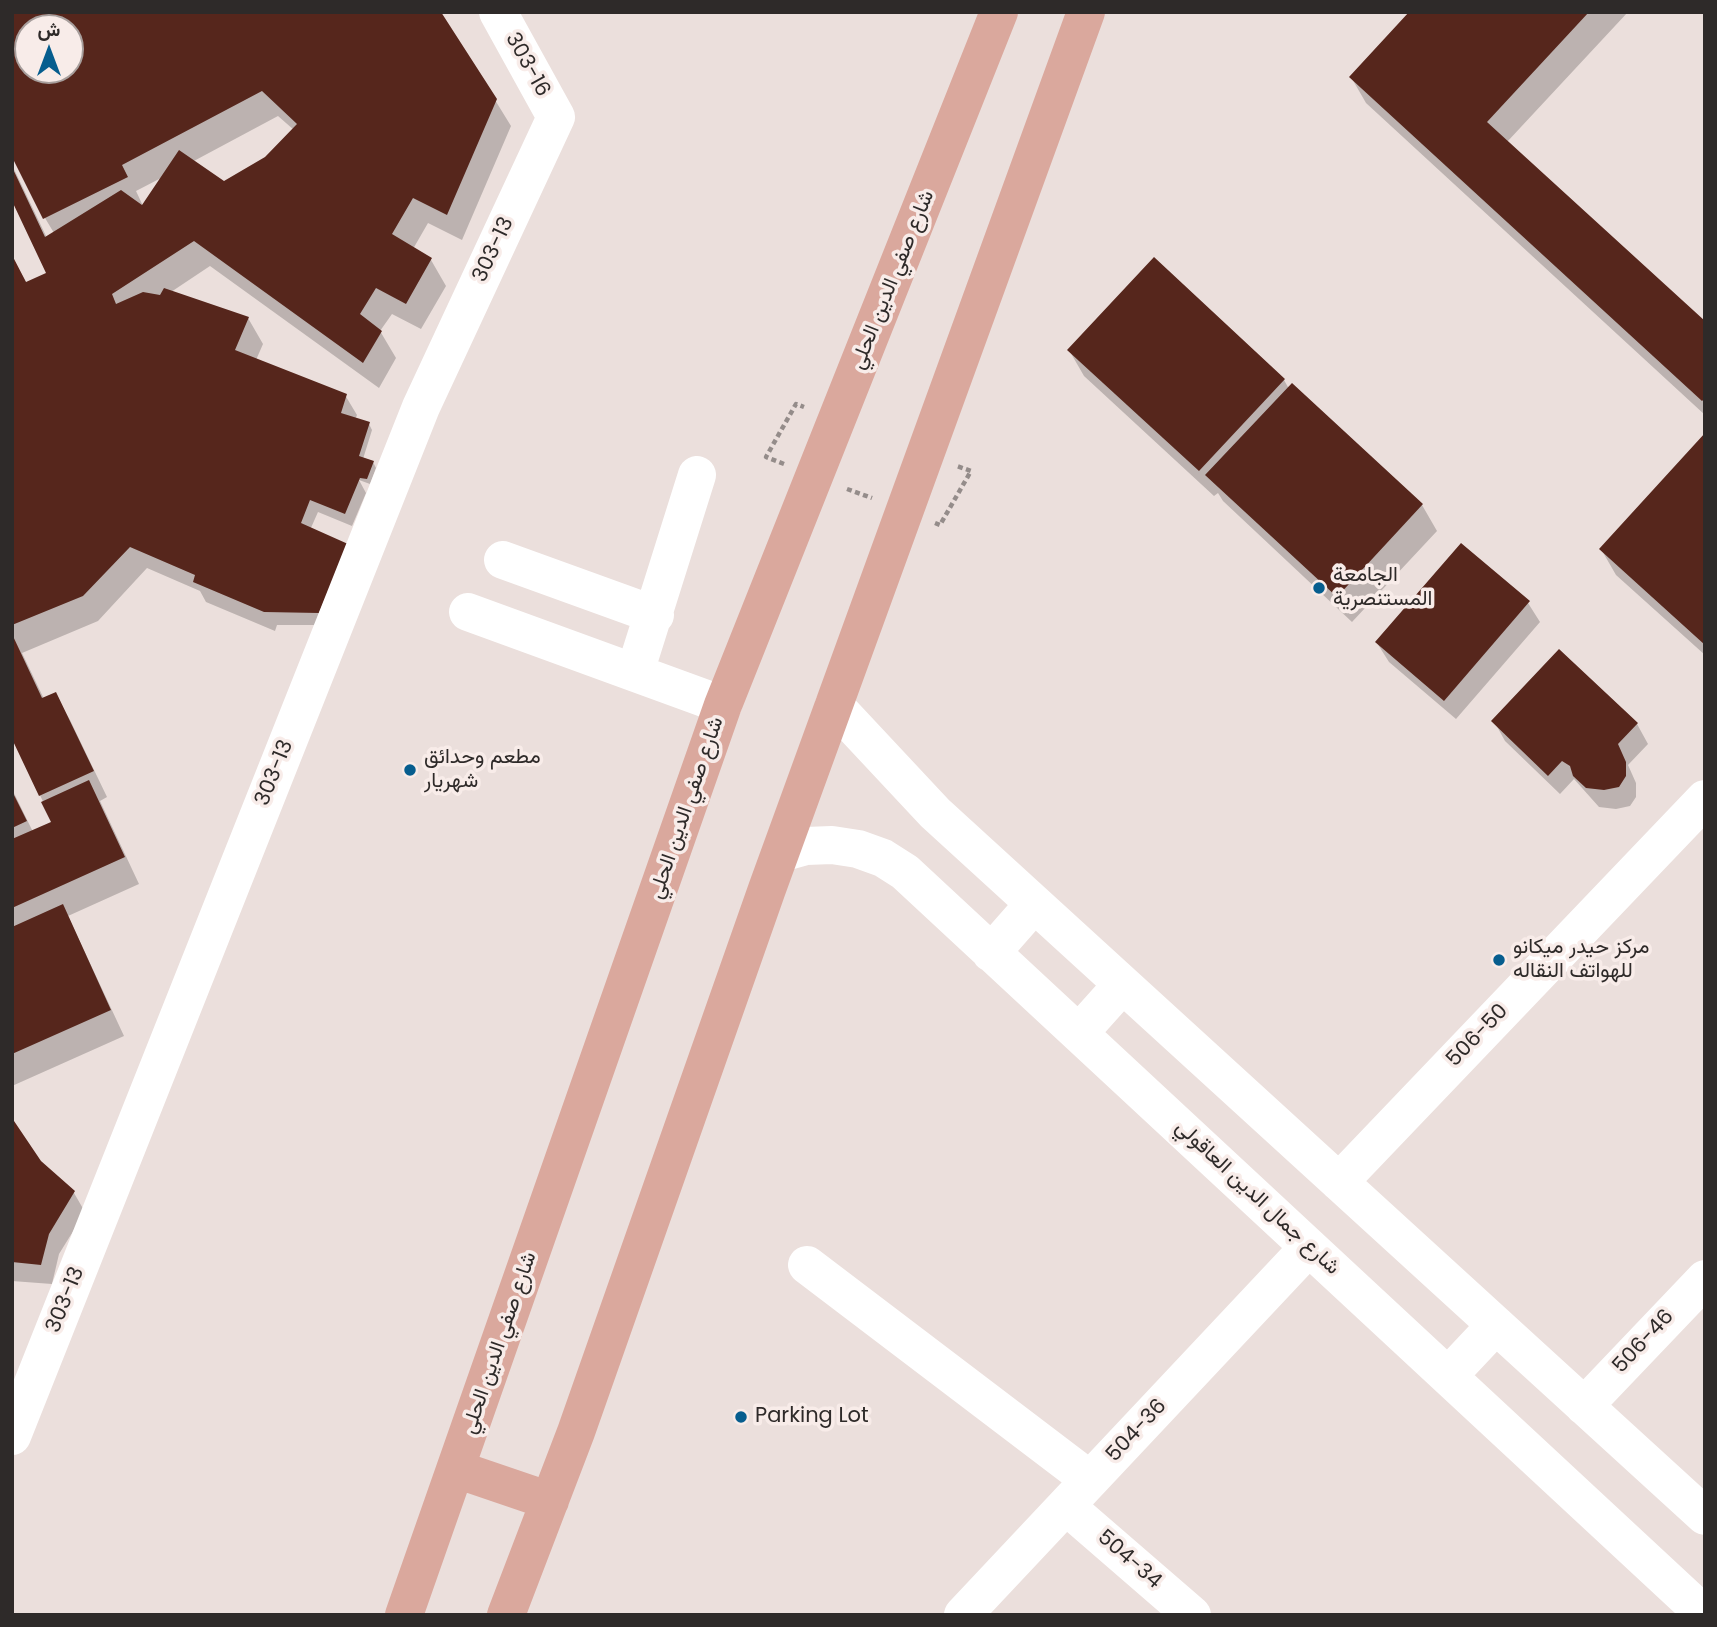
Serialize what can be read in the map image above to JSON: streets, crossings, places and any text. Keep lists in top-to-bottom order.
{
  "streets": {
    "main road": ["شارع صفي الدين الحلي"],
    "street": [
      "303-16",
      "303-13",
      "506-50",
      "شارع جمال الدين العاقولي",
      "506-46",
      "504-36",
      "504-34"
    ]
  },
  "crossings": [
    ["303-16", "303-13"],
    ["شارع جمال الدين العاقولي", "504-36"],
    ["504-36", "504-34"]
  ],
  "places": [
    "الجامعة المستنصرية",
    "مطعم وحدائق شهريار",
    "مركز حيدر ميكانو للهواتف النقاله",
    "Parking Lot"
  ],
  "north": "top"
}
